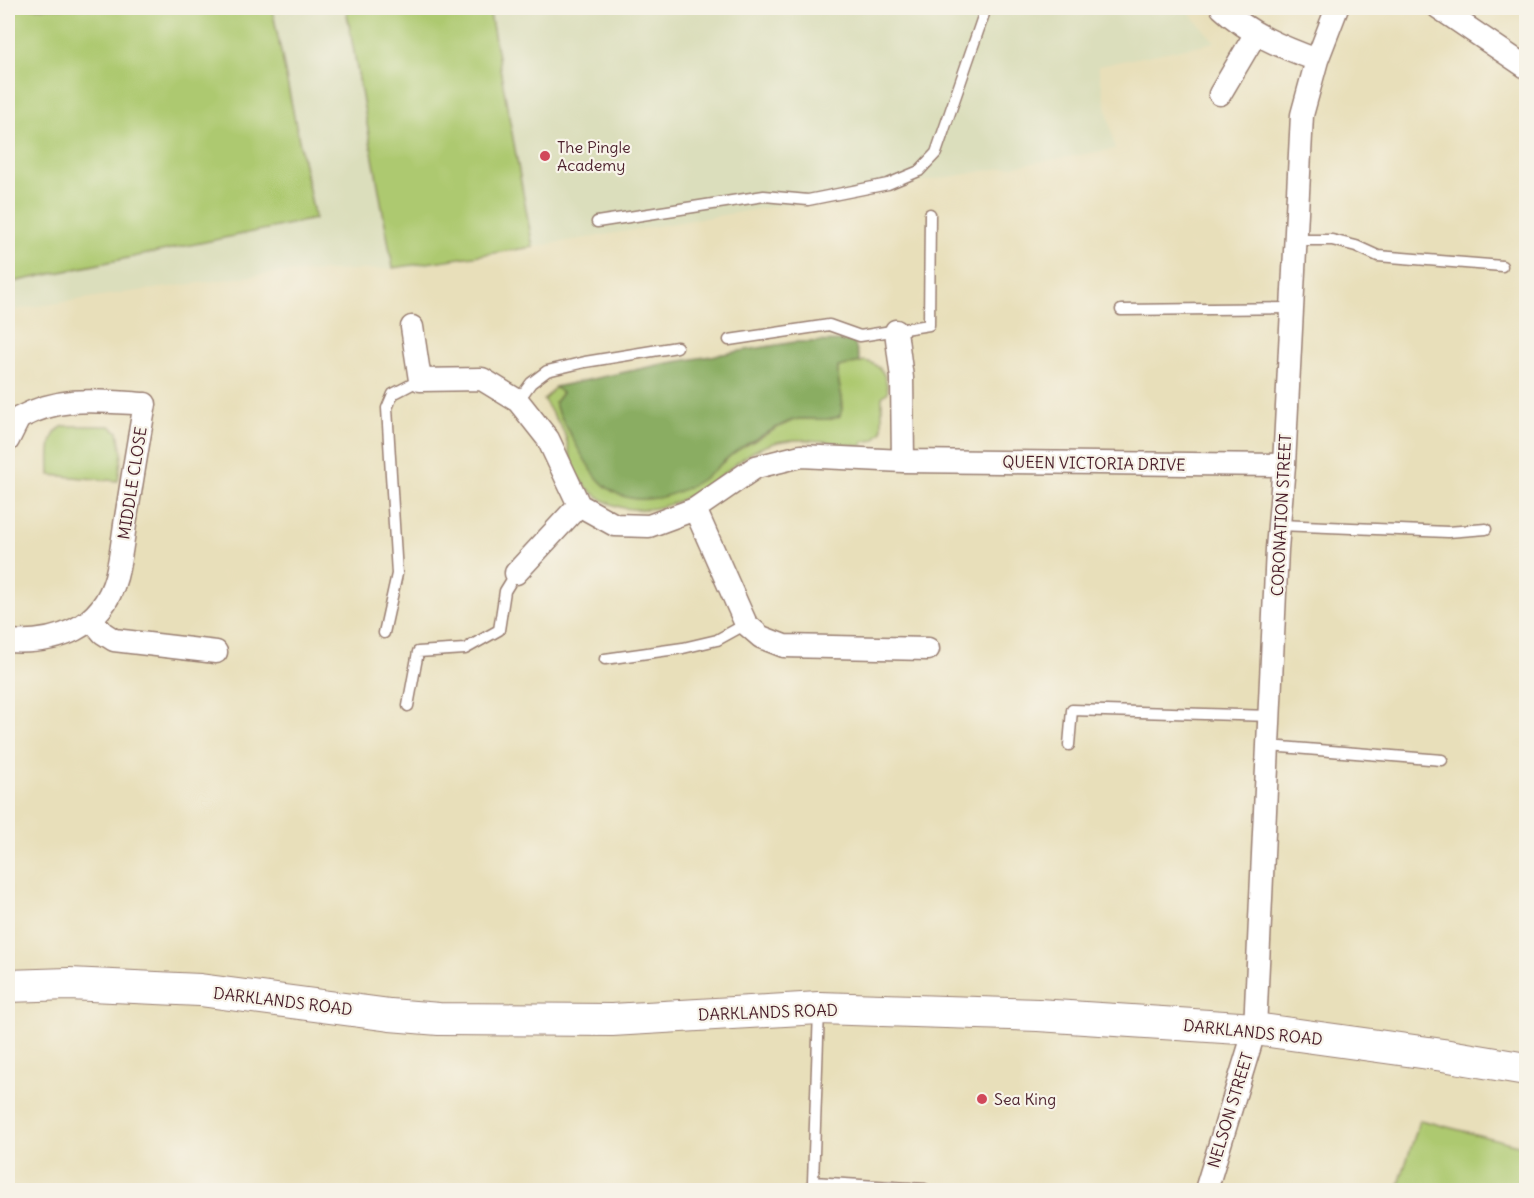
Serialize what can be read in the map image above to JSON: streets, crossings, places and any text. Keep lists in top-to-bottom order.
{
  "streets": {
    "street": [
      "QUEEN VICTORIA DRIVE",
      "MIDDLE CLOSE",
      "CORONATION STREET",
      "DARKLANDS ROAD",
      "NELSON STREET"
    ]
  },
  "crossings": [
    ["QUEEN VICTORIA DRIVE", "CORONATION STREET"],
    ["CORONATION STREET", "DARKLANDS ROAD"],
    ["CORONATION STREET", "NELSON STREET"],
    ["DARKLANDS ROAD", "NELSON STREET"]
  ],
  "places": ["The Pingle Academy", "Sea King"]
}
